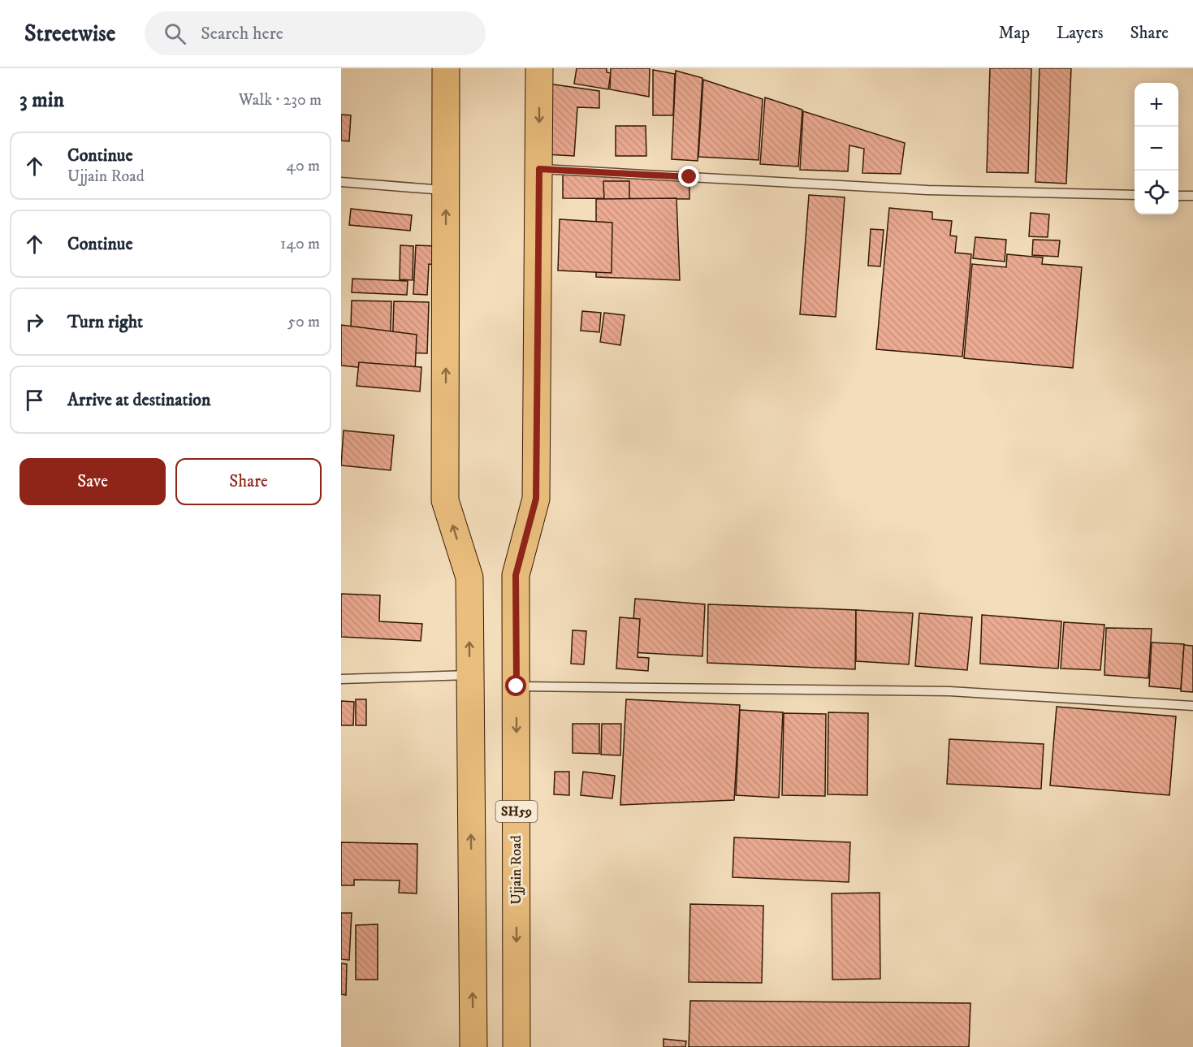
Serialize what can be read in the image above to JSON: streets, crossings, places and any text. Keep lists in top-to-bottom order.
{
  "streets": {
    "main road": ["SH59", "Ujjain Road"]
  },
  "page": {
    "header": "Streetwise",
    "search": "Search here",
    "nav": ["Map", "Layers", "Share"],
    "heading": ["3 min", "Walk · 230 m"],
    "map_buttons": ["+", "−"],
    "list": [
      ["Continue", "Ujjain Road", "40 m"],
      ["Continue", "140 m"],
      ["Turn right", "50 m"],
      "Arrive at destination"
    ],
    "buttons": ["Save", "Share"]
  }
}
